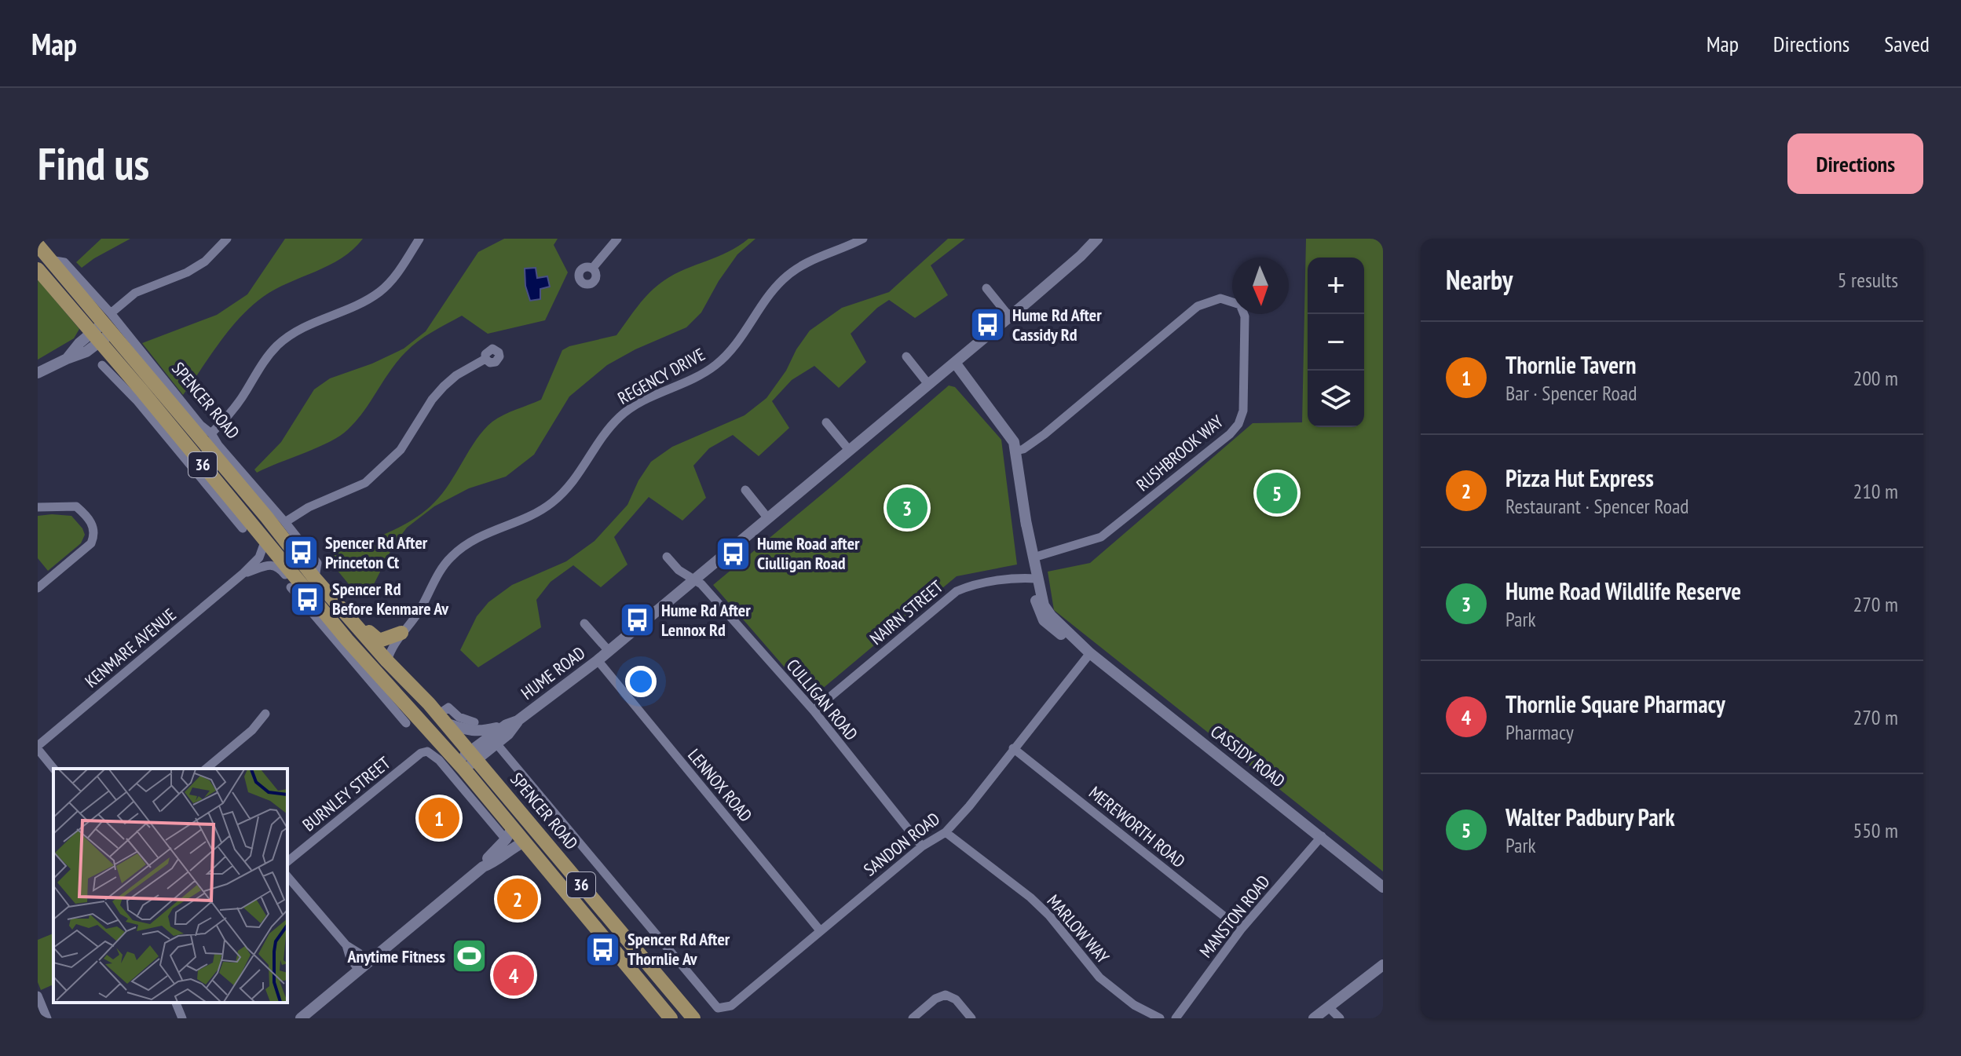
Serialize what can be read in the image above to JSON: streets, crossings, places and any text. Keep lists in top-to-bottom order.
{
  "streets": {
    "main road": ["SPENCER ROAD", "36"],
    "street": [
      "REGENCY DRIVE",
      "RUSHBROOK WAY",
      "NAIRN STREET",
      "KENMARE AVENUE",
      "HUME ROAD",
      "CULLIGAN ROAD",
      "CASSIDY ROAD",
      "LENNOX ROAD",
      "BURNLEY STREET",
      "MEREWORTH ROAD",
      "SANDON ROAD",
      "MANSTON ROAD",
      "MARLOW WAY"
    ]
  },
  "crossings": [
    ["REGENCY DRIVE", "SPENCER ROAD"],
    ["SPENCER ROAD", "KENMARE AVENUE"],
    ["SPENCER ROAD", "HUME ROAD"],
    ["SPENCER ROAD", "BURNLEY STREET"],
    ["SPENCER ROAD", "SANDON ROAD"],
    ["RUSHBROOK WAY", "CASSIDY ROAD"],
    ["NAIRN STREET", "CULLIGAN ROAD"],
    ["NAIRN STREET", "CASSIDY ROAD"],
    ["HUME ROAD", "CULLIGAN ROAD"],
    ["HUME ROAD", "CASSIDY ROAD"],
    ["HUME ROAD", "LENNOX ROAD"],
    ["CULLIGAN ROAD", "SANDON ROAD"],
    ["CASSIDY ROAD", "SANDON ROAD"],
    ["CASSIDY ROAD", "MANSTON ROAD"],
    ["LENNOX ROAD", "SANDON ROAD"],
    ["MEREWORTH ROAD", "SANDON ROAD"],
    ["MEREWORTH ROAD", "MANSTON ROAD"],
    ["SANDON ROAD", "MARLOW WAY"]
  ],
  "places": {
    "bus stop": [
      "Hume Rd After Cassidy Rd",
      "Spencer Rd After Princeton Ct",
      "Hume Road after Ciulligan Road",
      "Spencer Rd Before Kenmare Av",
      "Hume Rd After Lennox Rd",
      "Spencer Rd After Thornlie Av"
    ],
    "sports": ["Anytime Fitness"]
  },
  "north": "bottom",
  "page": {
    "header": "Map",
    "nav": ["Map", "Directions", "Saved"],
    "buttons": "Directions",
    "title": "Find us",
    "heading": ["Nearby", "5 results"],
    "map_buttons": ["+", "−"],
    "list": [
      {
        "mark": "1",
        "name": "Thornlie Tavern",
        "note": "Bar · Spencer Road",
        "value": "200 m"
      },
      {
        "mark": "2",
        "name": "Pizza Hut Express",
        "note": "Restaurant · Spencer Road",
        "value": "210 m"
      },
      {
        "mark": "3",
        "name": "Hume Road Wildlife Reserve",
        "note": "Park",
        "value": "270 m"
      },
      {
        "mark": "4",
        "name": "Thornlie Square Pharmacy",
        "note": "Pharmacy",
        "value": "270 m"
      },
      {
        "mark": "5",
        "name": "Walter Padbury Park",
        "note": "Park",
        "value": "550 m"
      }
    ],
    "pins": [
      "5",
      "3",
      "1",
      "2",
      "4"
    ]
  }
}
